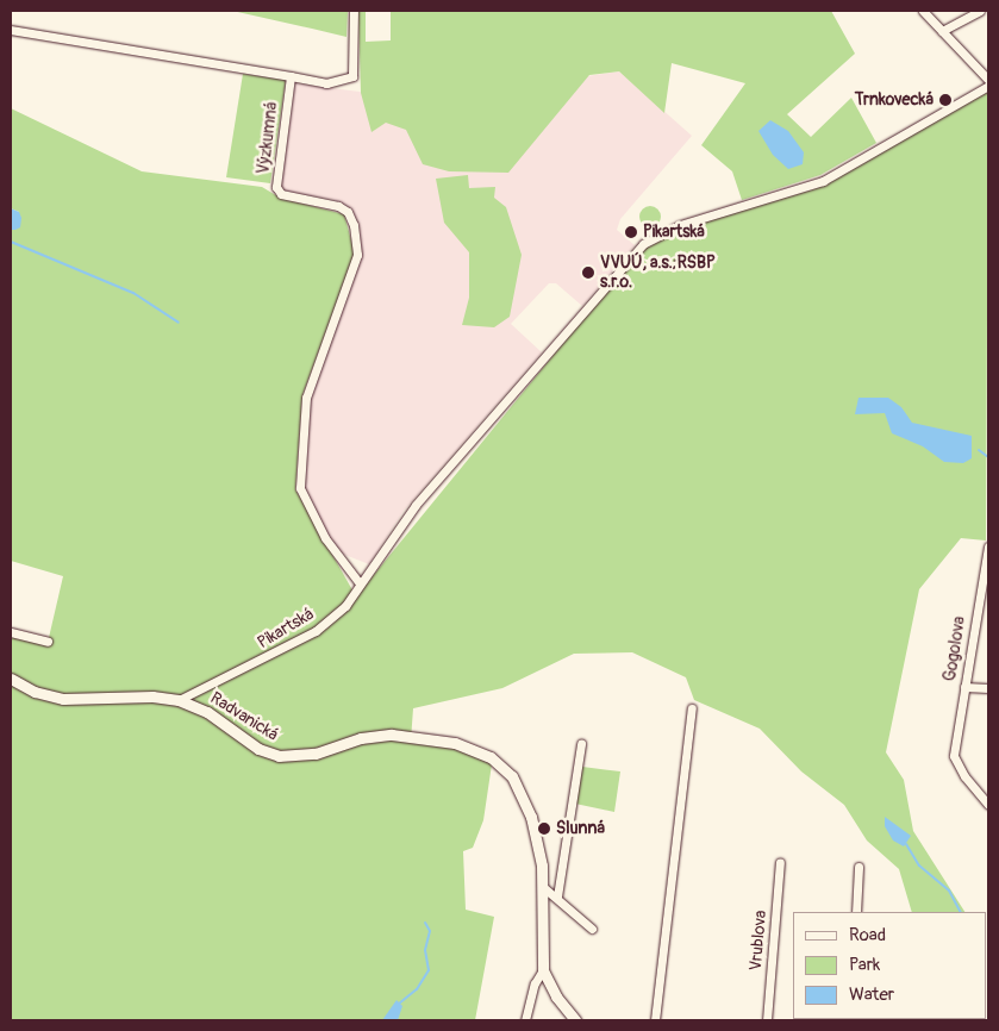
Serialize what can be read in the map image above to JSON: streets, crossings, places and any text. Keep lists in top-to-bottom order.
{
  "streets": {
    "street": [
      "Výzkumná",
      "Pikartská",
      "Gogolova",
      "Radvanická",
      "Vrublova"
    ]
  },
  "crossings": [
    ["Výzkumná", "Pikartská"],
    ["Pikartská", "Radvanická"]
  ],
  "places": [
    "Trnkovecká",
    "Pikartská",
    "VVUÚ, a.s.;RSBP s.r.o.",
    "Slunná"
  ],
  "legend": ["Road", "Park", "Water"]
}
